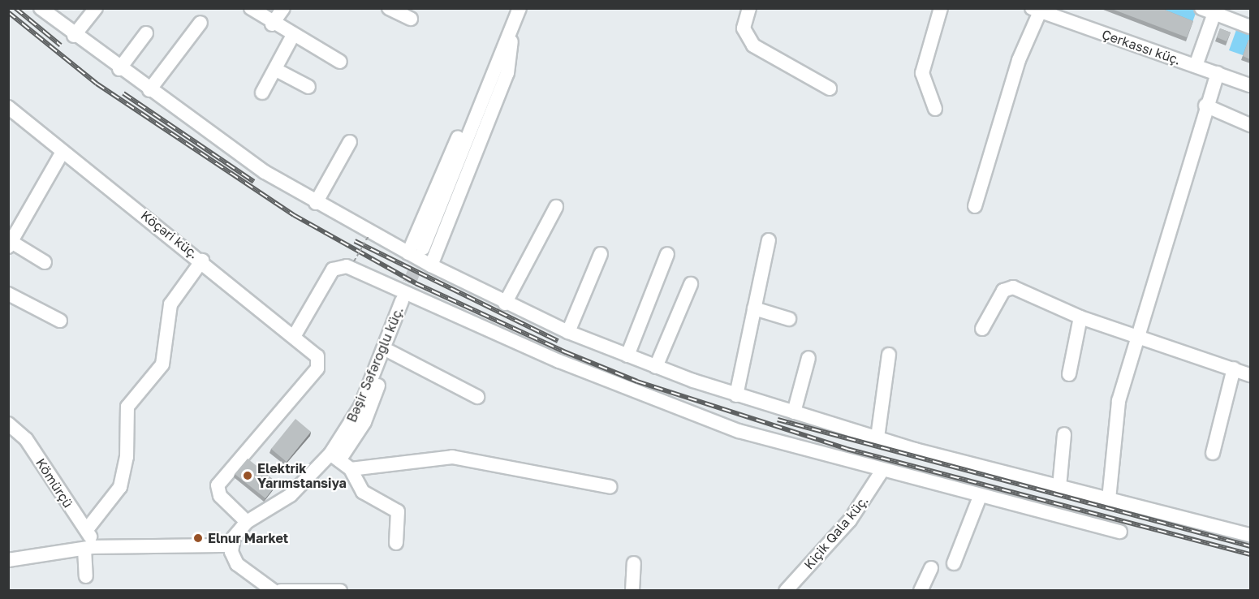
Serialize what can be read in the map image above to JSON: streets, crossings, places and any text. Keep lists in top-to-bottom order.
{
  "streets": {
    "street": [
      "Çerkassı küç.",
      "Köçəri küç.",
      "Bəşir Səfəroğlu küç.",
      "Kömürçü",
      "Kiçik Qala küç."
    ]
  },
  "crossings": [
    ["Köçəri küç.", "Bəşir Səfəroğlu küç."]
  ],
  "places": ["Elektrik Yarımstansiya", "Elnur Market"]
}
